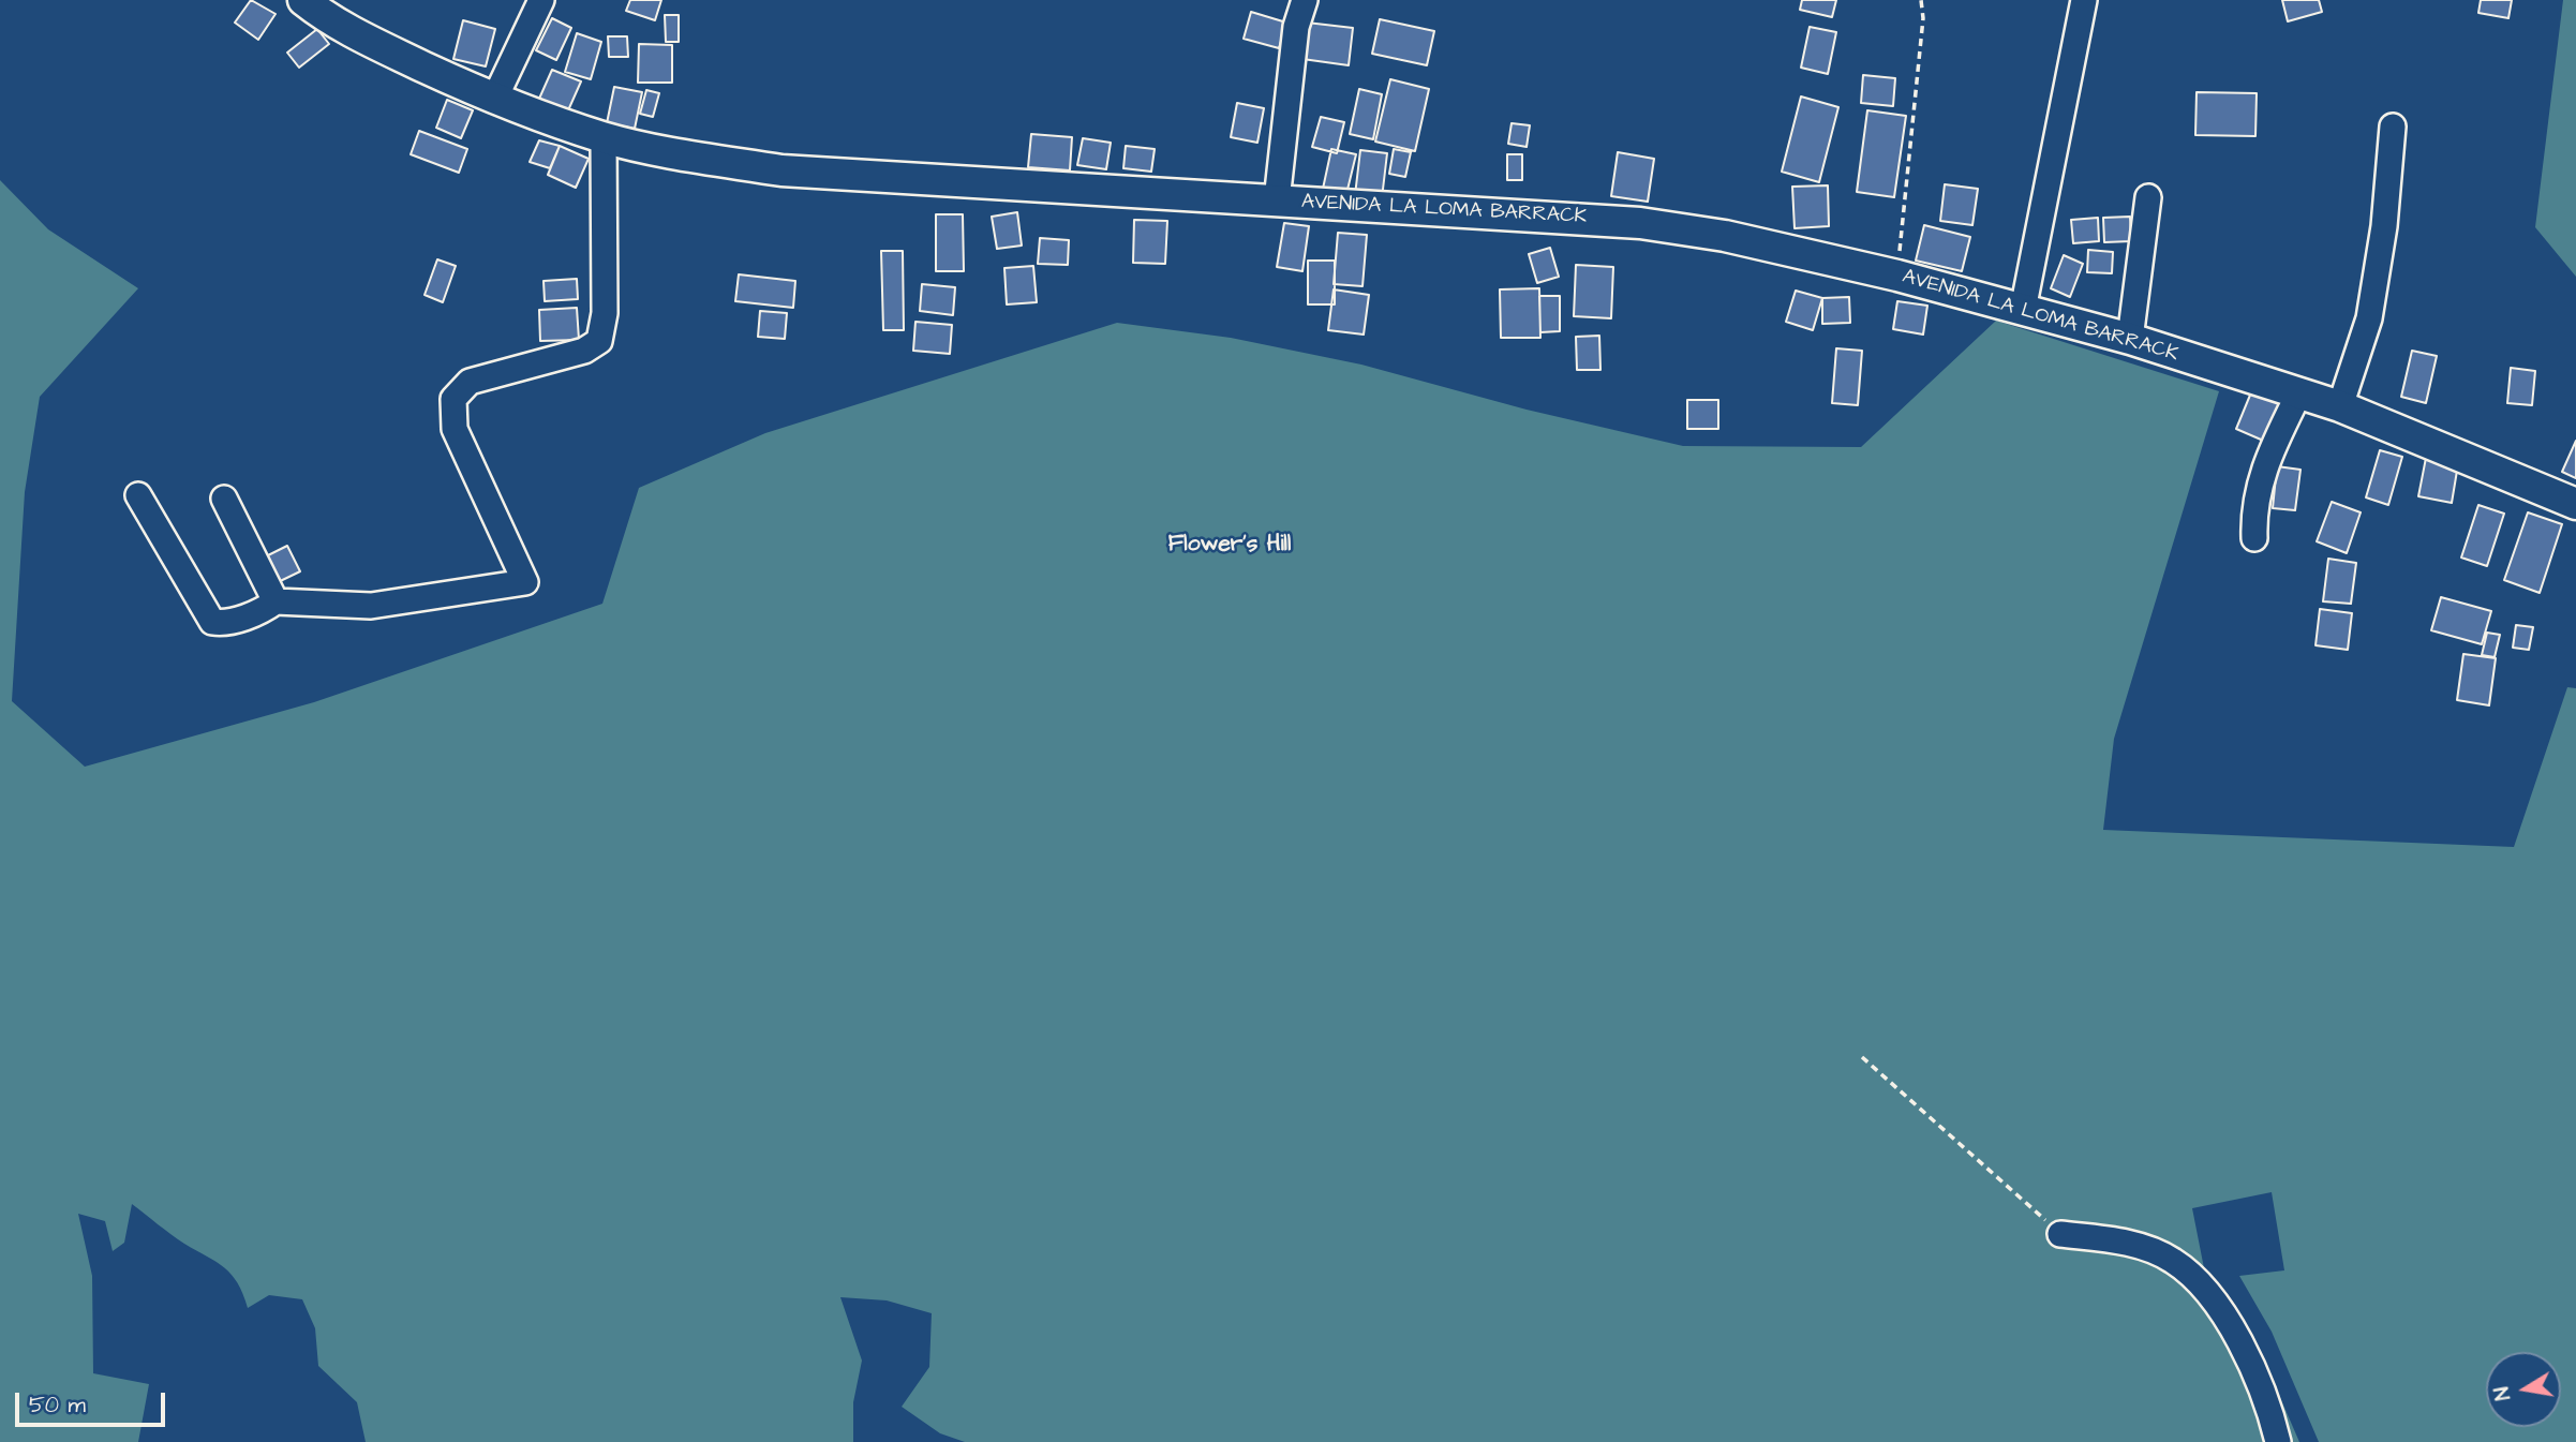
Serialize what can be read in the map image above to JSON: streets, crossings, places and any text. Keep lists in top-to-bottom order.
{
  "streets": {
    "main road": ["AVENIDA LA LOMA BARRACK"]
  },
  "districts": ["Flower's Hill"],
  "scale_bar": "50 m",
  "north": "left"
}
